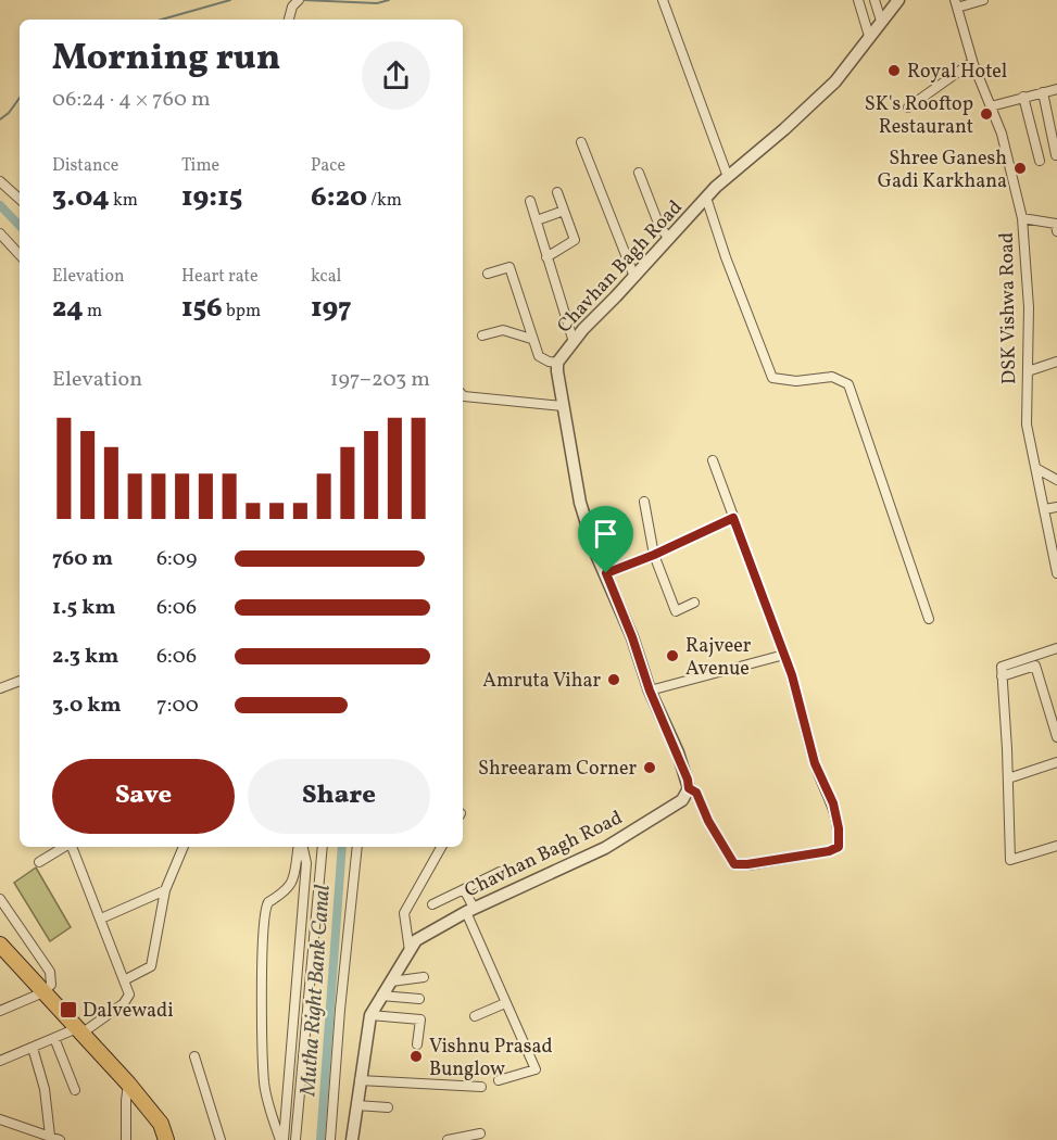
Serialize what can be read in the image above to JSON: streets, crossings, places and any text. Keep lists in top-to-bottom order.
{
  "streets": {
    "street": ["Chavhan Bagh Road", "DSK Vishwa Road"]
  },
  "water": ["Mutha Right Bank Canal"],
  "places": {
    "other": [
      "Royal Hotel",
      "SK's Rooftop Restaurant",
      "Shree Ganesh Gadi Karkhana",
      "Rajveer Avenue",
      "Amruta Vihar",
      "Shreearam Corner",
      "Vishnu Prasad Bunglow"
    ],
    "transit": ["Dalvewadi"]
  },
  "page": {
    "heading": ["Morning run", "06:24 · 4 × 760 m"],
    "stats": [
      ["Distance", "3.04 km"],
      ["Time", "19:15"],
      ["Pace", "6:20 /km"],
      ["Elevation", "24 m"],
      ["Heart rate", "156 bpm"],
      ["kcal", "197"]
    ],
    "chart": ["Elevation", "197–203 m"],
    "list": [
      {
        "name": "760 m",
        "note": "6:09"
      },
      {
        "name": "1.5 km",
        "note": "6:06"
      },
      {
        "name": "2.3 km",
        "note": "6:06"
      },
      {
        "name": "3.0 km",
        "note": "7:00"
      }
    ],
    "buttons": ["Save", "Share"]
  }
}
